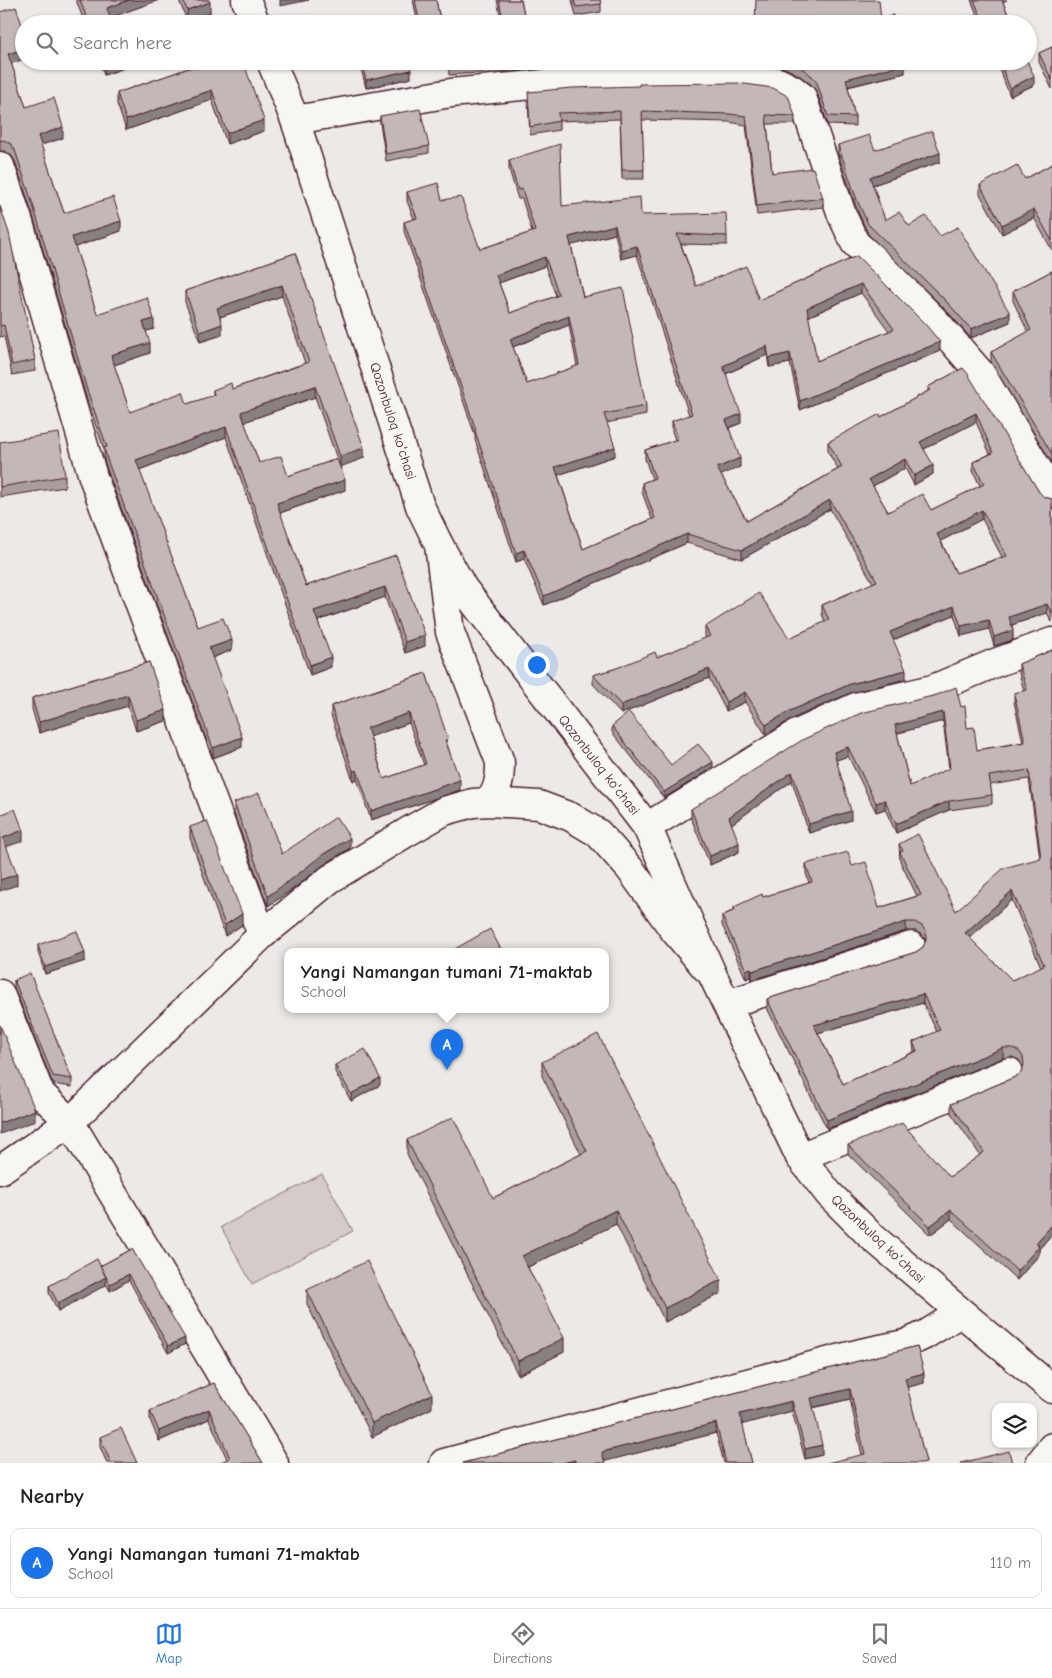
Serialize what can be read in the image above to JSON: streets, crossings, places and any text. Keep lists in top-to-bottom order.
{
  "streets": {
    "street": ["Qozonbuloq koʻchasi"]
  },
  "page": {
    "search": "Search here",
    "popup": ["Yangi Namangan tumani 71-maktab", "School"],
    "pins": "A",
    "heading": "Nearby",
    "list": [
      {
        "mark": "A",
        "name": "Yangi Namangan tumani 71-maktab",
        "note": "School",
        "value": "110 m"
      }
    ],
    "nav": ["Map", "Directions", "Saved"]
  }
}
